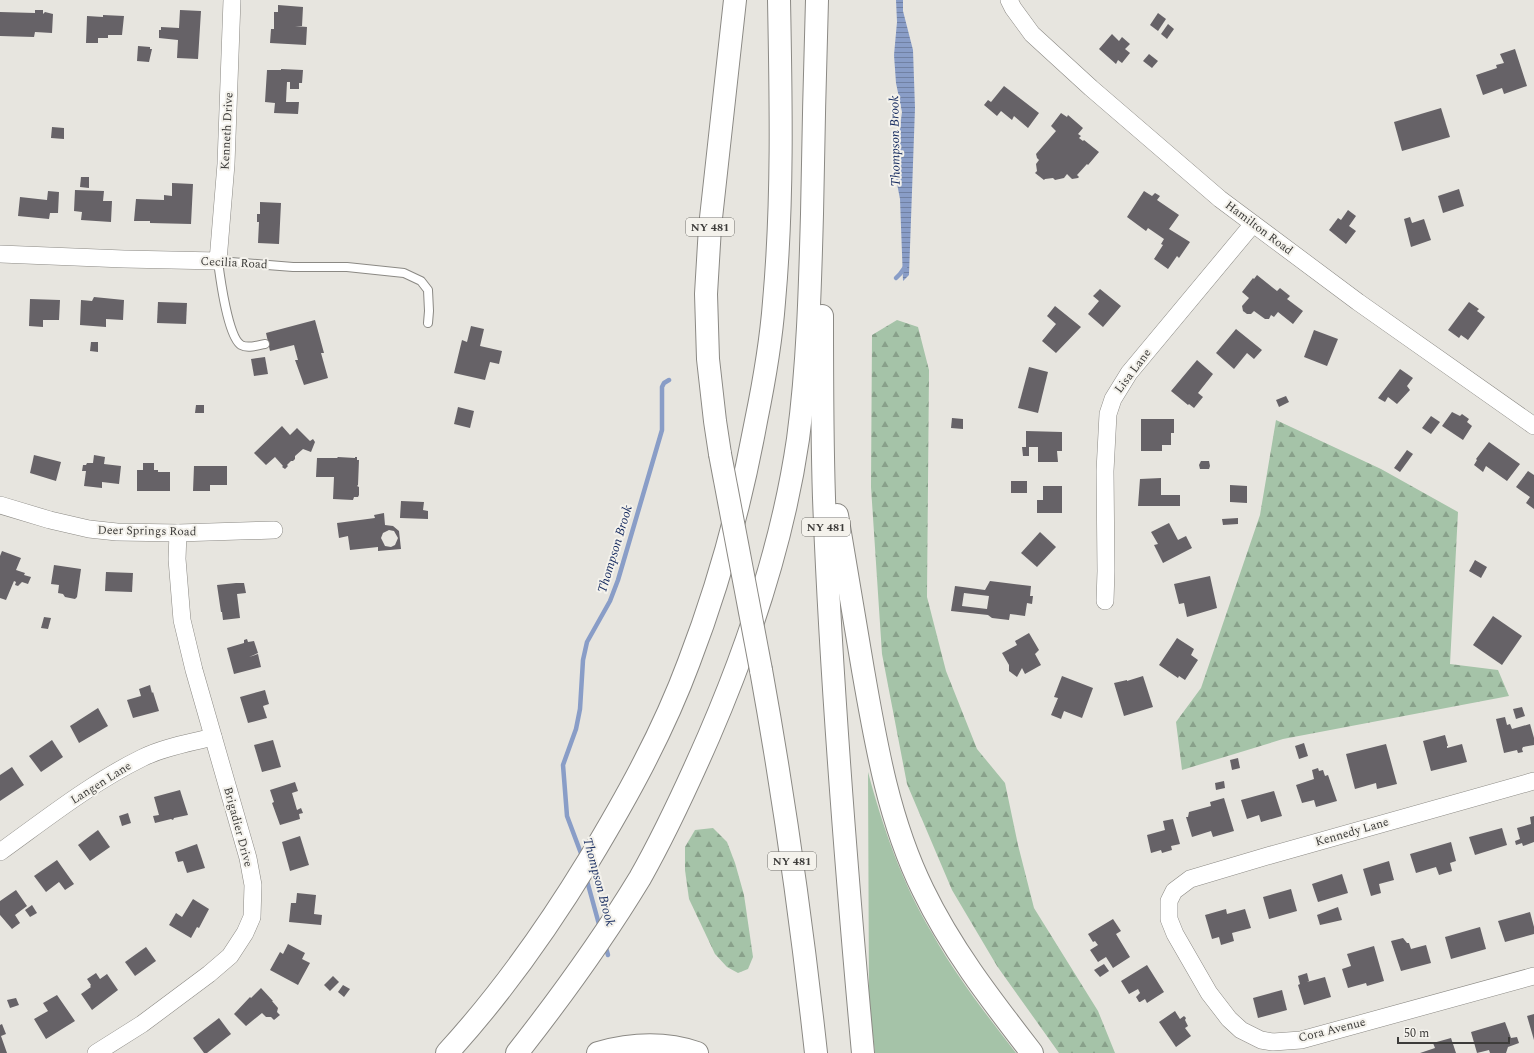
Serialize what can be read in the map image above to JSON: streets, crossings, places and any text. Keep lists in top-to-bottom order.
{
  "streets": {
    "highway": ["NY 481"],
    "street": [
      "Kenneth Drive",
      "Hamilton Road",
      "Cecilia Road",
      "Lisa Lane",
      "Deer Springs Road",
      "Langen Lane",
      "Brigadier Drive",
      "Kennedy Lane",
      "Cora Avenue"
    ]
  },
  "crossings": [
    ["Kenneth Drive", "Cecilia Road"],
    ["Hamilton Road", "Lisa Lane"],
    ["Deer Springs Road", "Brigadier Drive"],
    ["Langen Lane", "Brigadier Drive"],
    ["Kennedy Lane", "Cora Avenue"]
  ],
  "water": ["Thompson Brook"],
  "scale_bar": "50 m"
}
